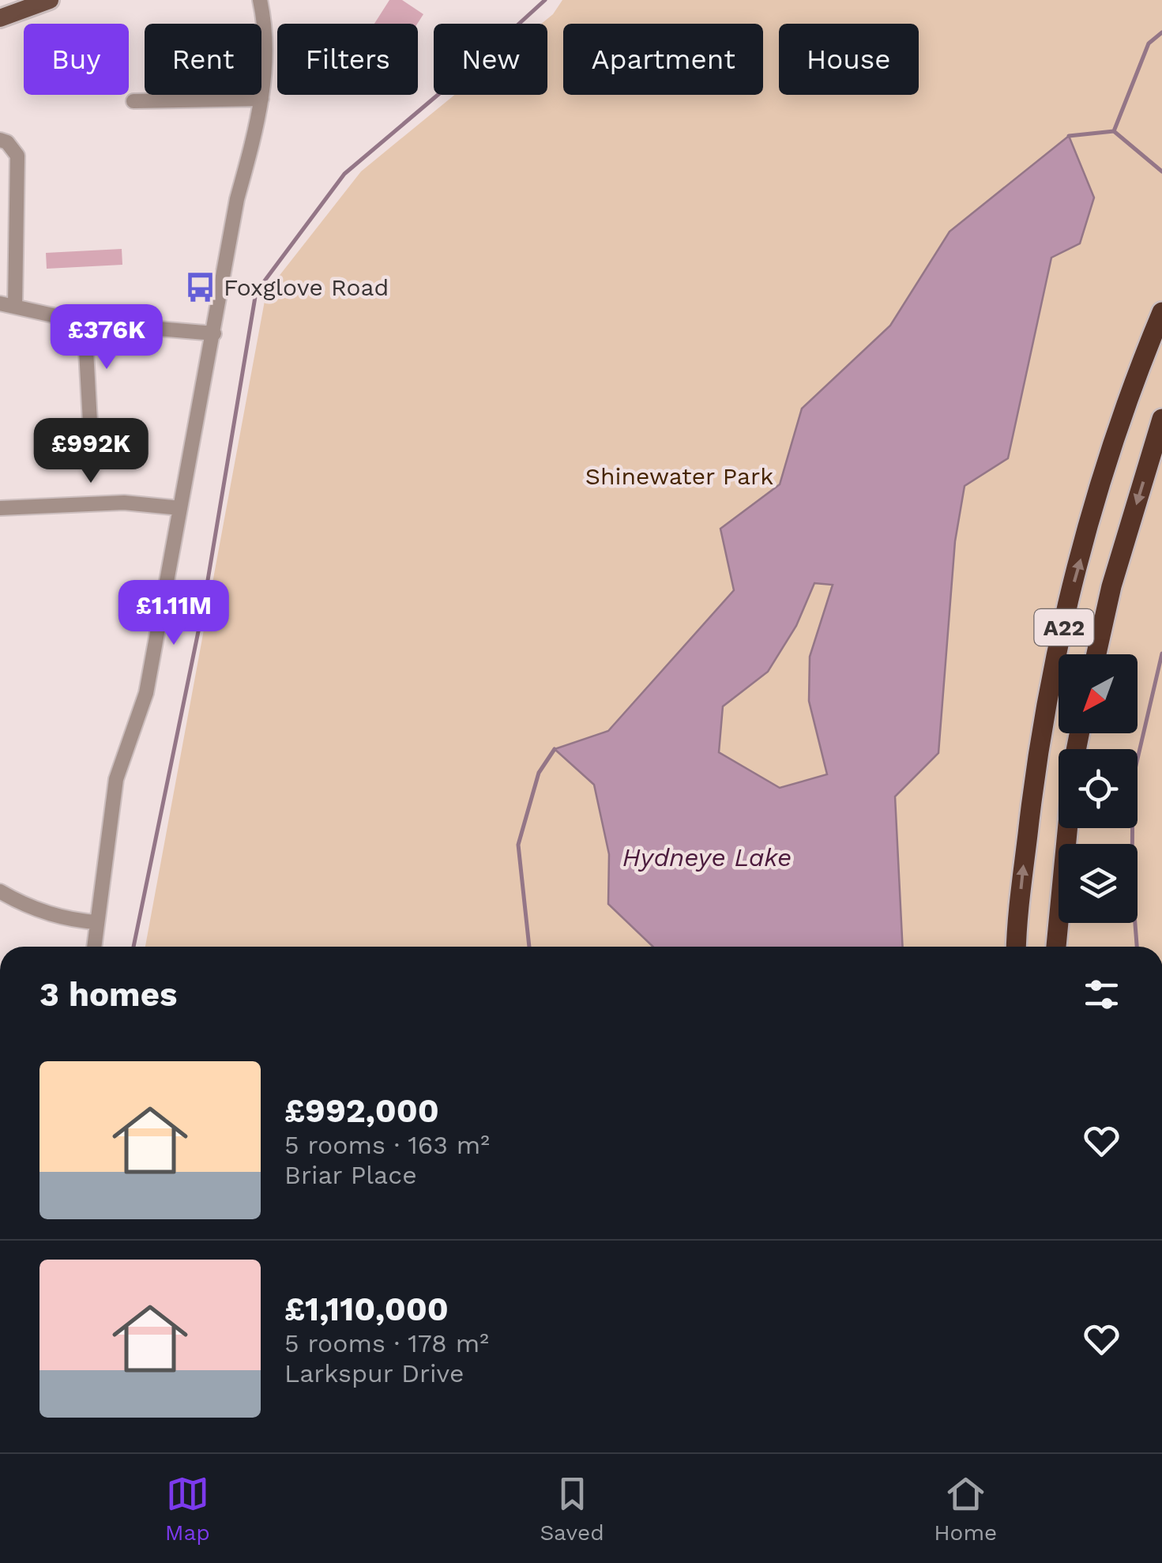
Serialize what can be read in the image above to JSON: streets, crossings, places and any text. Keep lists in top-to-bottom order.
{
  "streets": {
    "highway": ["A22"]
  },
  "water": ["Hydneye Lake"],
  "parks": ["Shinewater Park"],
  "places": {
    "bus stop": ["Foxglove Road"]
  },
  "north": "bottom left",
  "page": {
    "chip": [
      "Buy",
      "Rent",
      "Filters",
      "New",
      "Apartment",
      "House"
    ],
    "price": ["£376K", "£992K", "£1.11M"],
    "heading": "3 homes",
    "list": [
      {
        "name": "£992,000",
        "note": "5 rooms · 163 m² · Briar Place"
      },
      {
        "name": "£1,110,000",
        "note": "5 rooms · 178 m² · Larkspur Drive"
      }
    ],
    "tabs": ["Map", "Saved", "Home"]
  }
}
